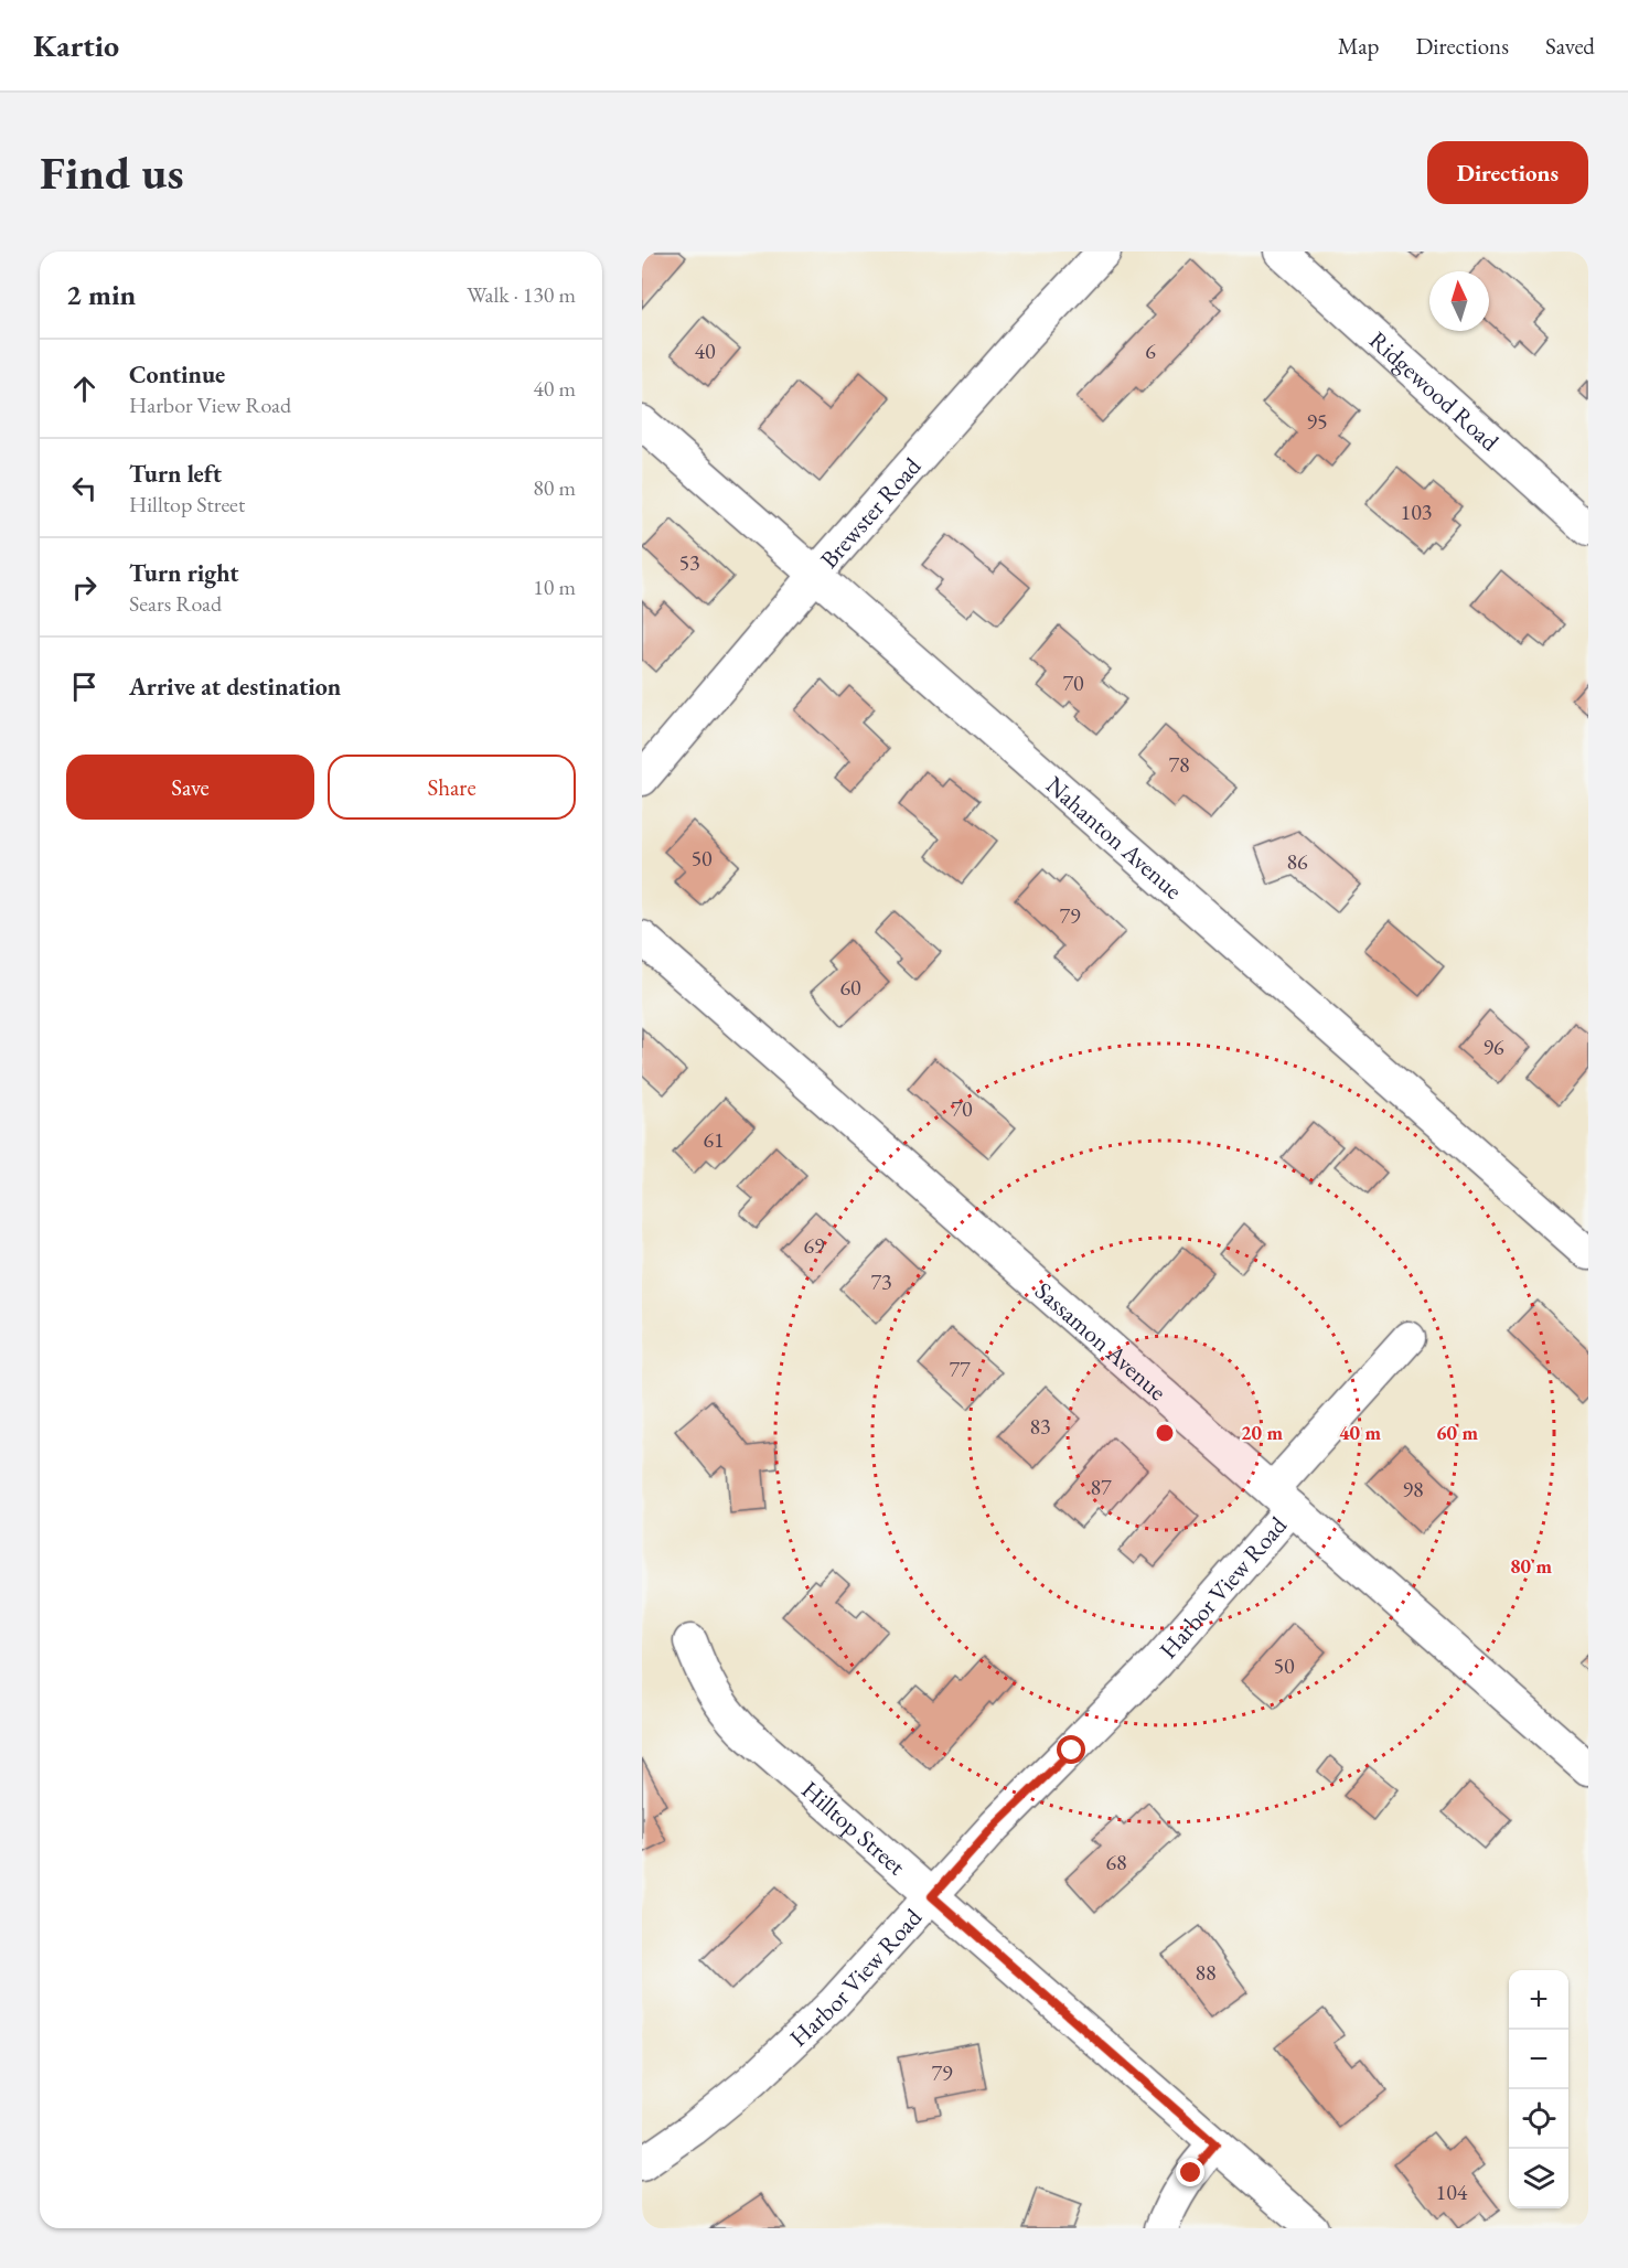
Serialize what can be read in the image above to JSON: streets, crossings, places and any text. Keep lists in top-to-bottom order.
{
  "streets": {
    "street": [
      "Ridgewood Road",
      "Brewster Road",
      "Nahanton Avenue",
      "Sassamon Avenue",
      "Harbor View Road",
      "Hilltop Street"
    ]
  },
  "crossings": [
    ["Brewster Road", "Nahanton Avenue"],
    ["Sassamon Avenue", "Harbor View Road"],
    ["Harbor View Road", "Hilltop Street"]
  ],
  "house_numbers": [
    "40",
    "6",
    "95",
    "103",
    "53",
    "70",
    "78",
    "50",
    "86",
    "79",
    "60",
    "96",
    "70",
    "61",
    "69",
    "73",
    "77",
    "83",
    "87",
    "98",
    "50",
    "68",
    "88",
    "79",
    "104"
  ],
  "north": "top",
  "page": {
    "header": "Kartio",
    "nav": ["Map", "Directions", "Saved"],
    "buttons": [
      "Directions",
      ["Save", "Share"]
    ],
    "title": "Find us",
    "heading": ["2 min", "Walk · 130 m"],
    "list": [
      ["Continue", "Harbor View Road", "40 m"],
      ["Turn left", "Hilltop Street", "80 m"],
      ["Turn right", "Sears Road", "10 m"],
      "Arrive at destination"
    ],
    "map_buttons": ["+", "−"]
  },
  "rings": [
    "20 m",
    "40 m",
    "60 m",
    "80 m"
  ]
}
